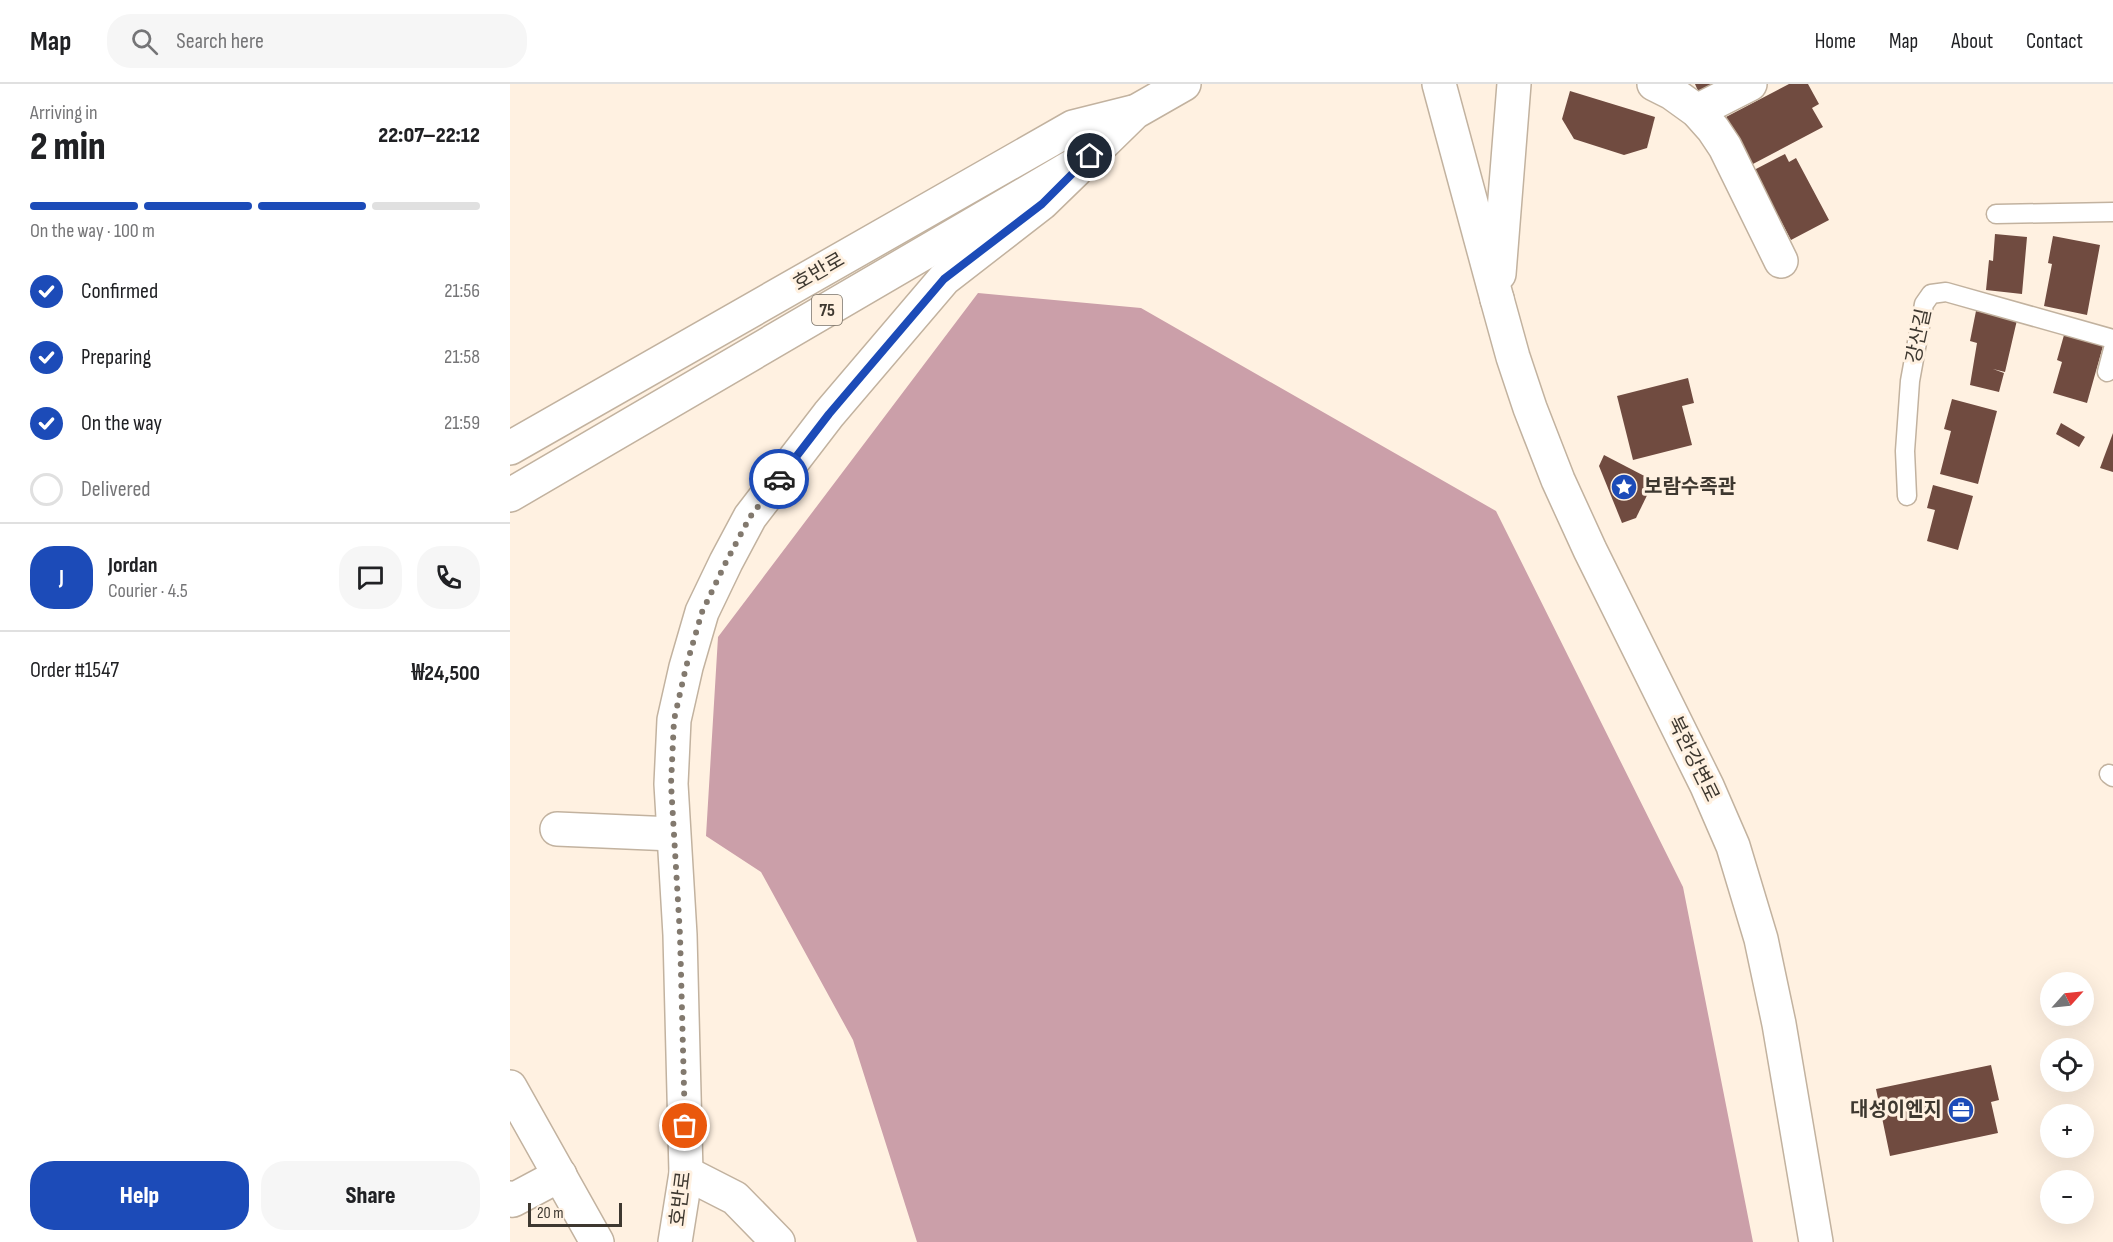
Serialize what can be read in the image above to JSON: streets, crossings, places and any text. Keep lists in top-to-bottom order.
{
  "streets": {
    "main road": ["호반로", "75", "북한강변로"],
    "lane": ["강산길"]
  },
  "places": {
    "place": ["보람수족관"],
    "office": ["대성이엔지"]
  },
  "scale_bar": "20 m",
  "north": "top right",
  "page": {
    "header": "Map",
    "search": "Search here",
    "nav": [
      "Home",
      "Map",
      "About",
      "Contact"
    ],
    "heading": ["2 min", "Arriving in", "22:07–22:12"],
    "panel": [
      "Jordan",
      "Courier · 4.5",
      "Order #1547",
      "₩24,500"
    ],
    "bar": "On the way · 100 m",
    "list": [
      ["Confirmed", "21:56"],
      ["Preparing", "21:58"],
      ["On the way", "21:59"],
      "Delivered"
    ],
    "round": "J",
    "map_buttons": ["+", "−"],
    "buttons": ["Help", "Share"],
    "scale": "20 m"
  }
}
